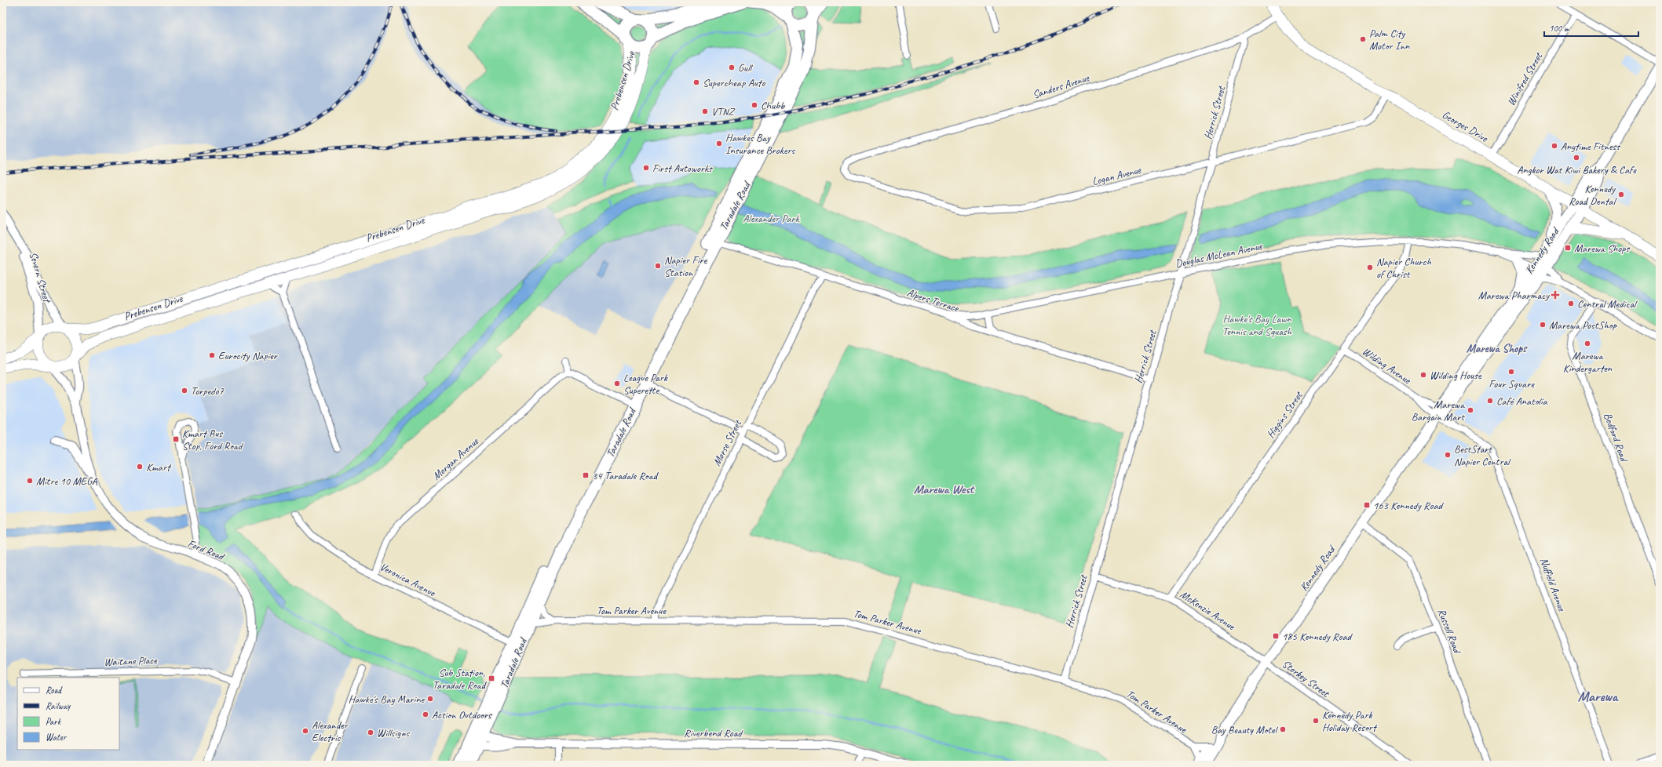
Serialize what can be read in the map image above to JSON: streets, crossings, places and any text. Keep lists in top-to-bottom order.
{
  "streets": {
    "highway": ["Taradale Road"],
    "main road": ["Prebensen Drive", "Georges Drive", "Kennedy Road"],
    "street": [
      "Winifred Street",
      "Sanders Avenue",
      "Herrick Street",
      "Logan Avenue",
      "Douglas McLean Avenue",
      "Severn Street",
      "Alpers Terrace",
      "Wilding Avenue",
      "Higgins Street",
      "Bedford Road",
      "Morse Street",
      "Morgan Avenue",
      "Ford Road",
      "Veronica Avenue",
      "Nuffield Avenue",
      "Tom Parker Avenue",
      "McKenzie Avenue",
      "Russell Road",
      "Waitane Place",
      "Storkey Street",
      "Riverbend Road"
    ]
  },
  "crossings": [
    ["Winifred Street", "Georges Drive"],
    ["Prebensen Drive", "Severn Street"],
    ["Prebensen Drive", "Ford Road"],
    ["Sanders Avenue", "Herrick Street"],
    ["Sanders Avenue", "Georges Drive"],
    ["Sanders Avenue", "Logan Avenue"],
    ["Herrick Street", "Logan Avenue"],
    ["Herrick Street", "Douglas McLean Avenue"],
    ["Herrick Street", "Alpers Terrace"],
    ["Herrick Street", "Tom Parker Avenue"],
    ["Herrick Street", "McKenzie Avenue"],
    ["Georges Drive", "Logan Avenue"],
    ["Georges Drive", "Kennedy Road"],
    ["Taradale Road", "Alpers Terrace"],
    ["Taradale Road", "Veronica Avenue"],
    ["Taradale Road", "Tom Parker Avenue"],
    ["Taradale Road", "Riverbend Road"],
    ["Kennedy Road", "Douglas McLean Avenue"],
    ["Kennedy Road", "Wilding Avenue"],
    ["Kennedy Road", "Nuffield Avenue"],
    ["Kennedy Road", "Tom Parker Avenue"],
    ["Kennedy Road", "McKenzie Avenue"],
    ["Kennedy Road", "Russell Road"],
    ["Kennedy Road", "Storkey Street"],
    ["Douglas McLean Avenue", "Alpers Terrace"],
    ["Douglas McLean Avenue", "Higgins Street"],
    ["Severn Street", "Ford Road"],
    ["Alpers Terrace", "Morse Street"],
    ["Wilding Avenue", "Higgins Street"],
    ["Wilding Avenue", "Nuffield Avenue"],
    ["Higgins Street", "McKenzie Avenue"],
    ["Morse Street", "Tom Parker Avenue"],
    ["Morgan Avenue", "Veronica Avenue"],
    ["Ford Road", "Waitane Place"],
    ["McKenzie Avenue", "Storkey Street"]
  ],
  "districts": ["Marewa Shops", "Marewa West", "Marewa"],
  "parks": ["Alexander Park", "Hawke's Bay Lawn Tennis and Squash"],
  "places": {
    "other": [
      "Palm City Motor Inn",
      "Gull",
      "Supercheap Auto",
      "Chubb",
      "VTNZ",
      "Hawkes Bay Insurance Brokers",
      "Anytime Fitness",
      "Angkor Wat Kiwi Bakery & Cafe",
      "First Autoworks",
      "Kennedy Road Dental",
      "Napier Fire Station",
      "Napier Church of Christ",
      "Central Medical",
      "Marewa PostShop",
      "Marewa Kindergarten",
      "Eurocity Napier",
      "Four Square",
      "Wilding House",
      "League Park Superette",
      "Torpedo7",
      "Café Anatolia",
      "Marewa Bargain Mart",
      "BestStart Napier Central",
      "Kmart",
      "Mitre 10 MEGA",
      "Hawke's Bay Marine",
      "Action Outdoors",
      "Kennedy Park Holiday Resort",
      "Bay Beauty Motel",
      "Alexander Electric",
      "Willsigns"
    ],
    "transit": [
      "Marewa Shops",
      "Kmart Bus Stop, Ford Road",
      "34 Taradale Road",
      "163 Kennedy Road",
      "185 Kennedy Road",
      "Sub Station, Taradale Road"
    ],
    "health": ["Marewa Pharmacy"]
  },
  "legend": [
    "Road",
    "Railway",
    "Park",
    "Water"
  ],
  "scale_bar": "100 m"
}
